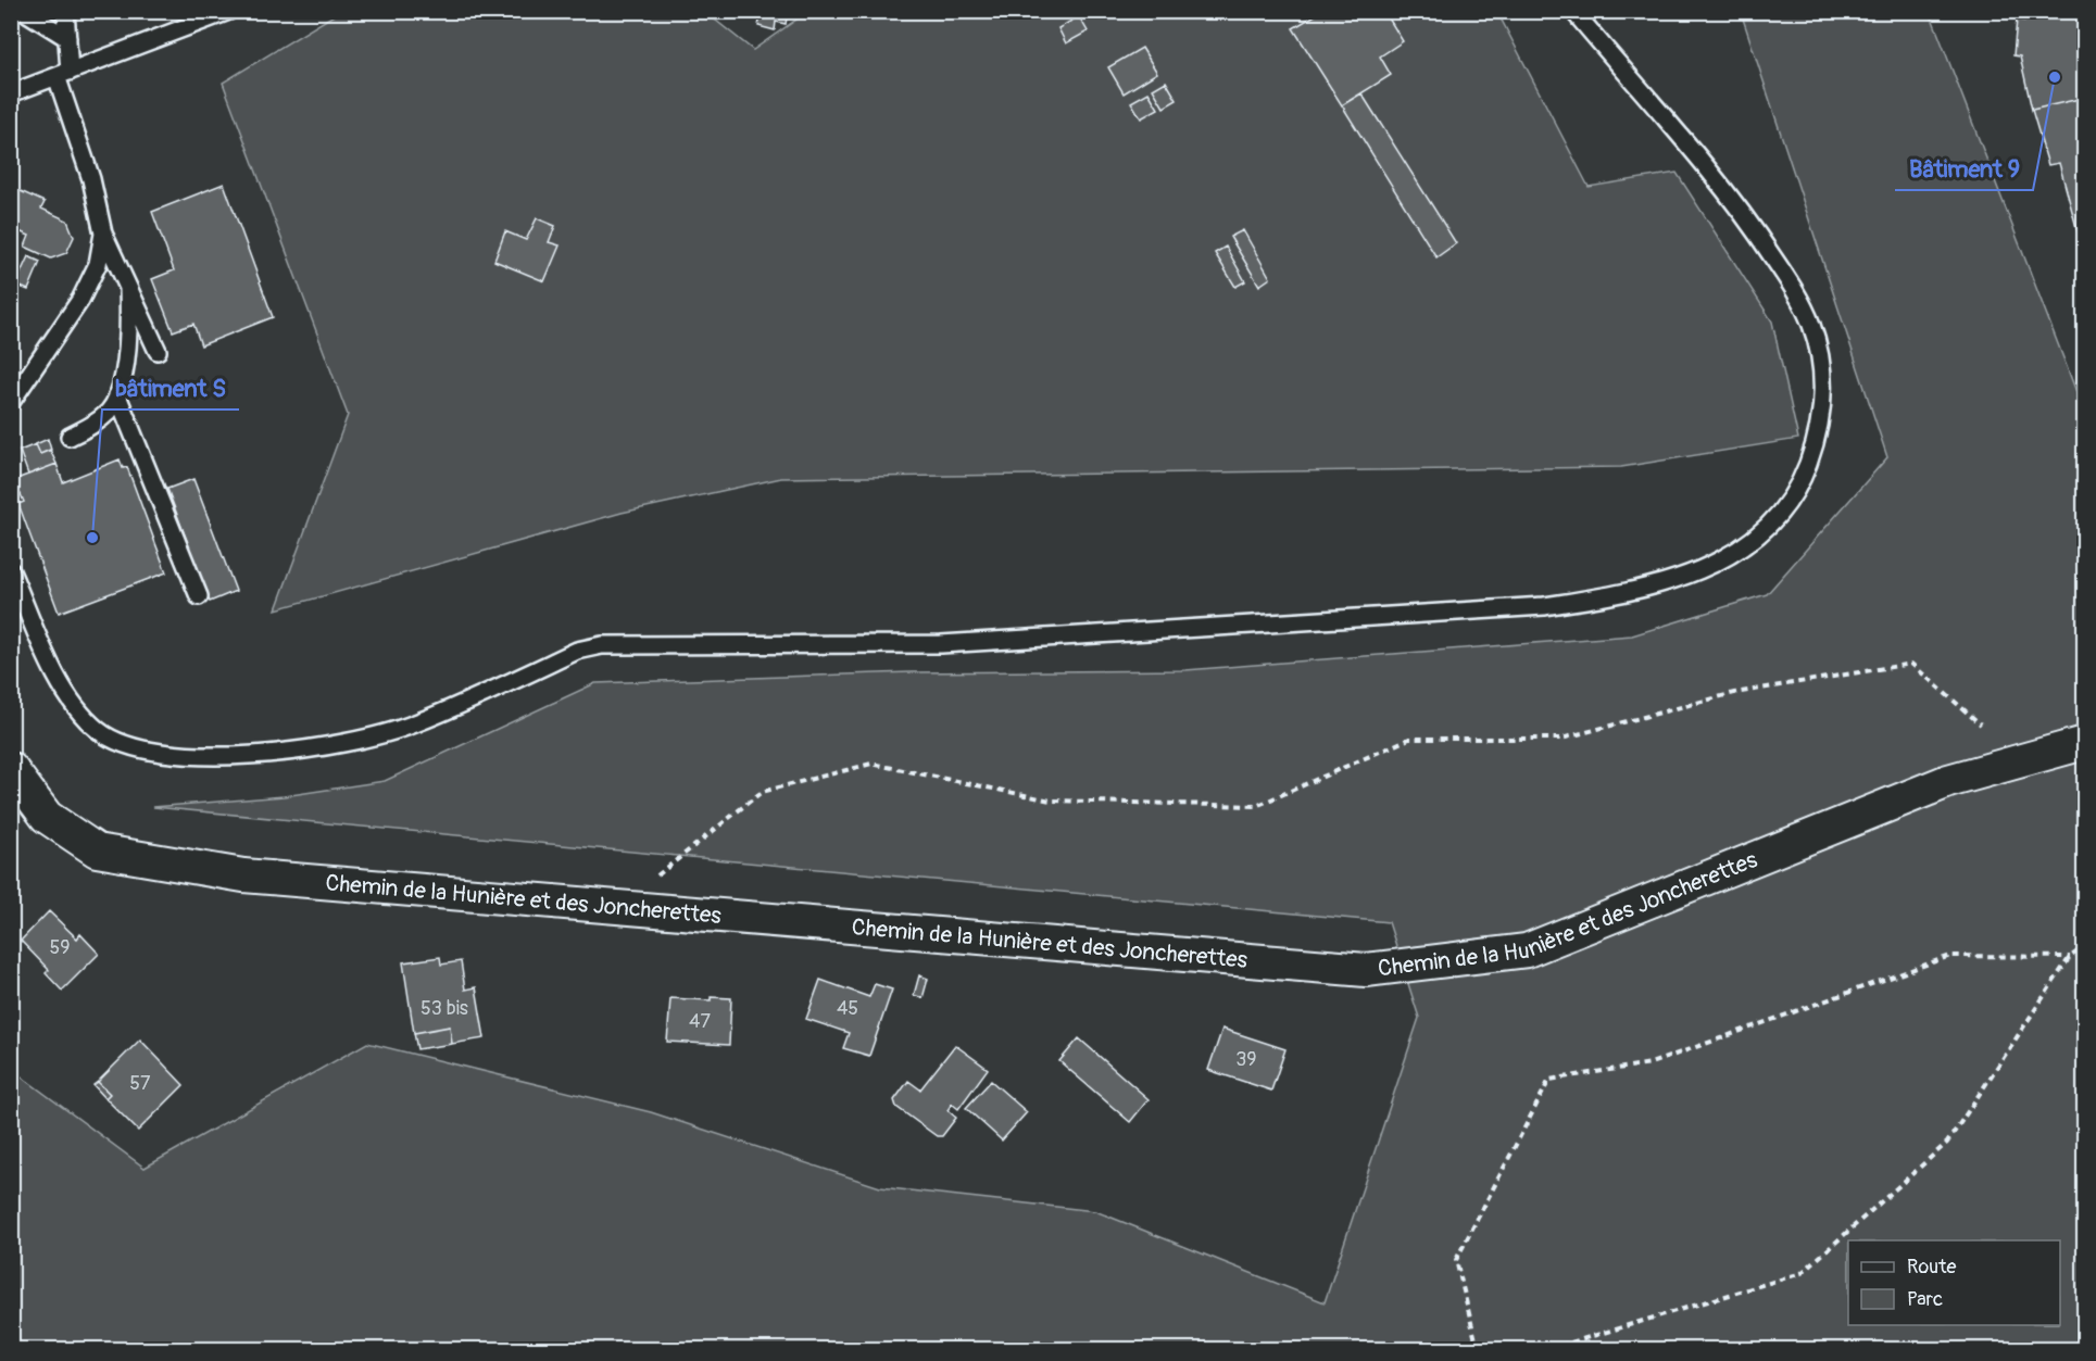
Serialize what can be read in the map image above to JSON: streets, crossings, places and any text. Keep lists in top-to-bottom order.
{
  "streets": {
    "street": ["Chemin de la Hunière et des Joncherettes"]
  },
  "places": ["Bâtiment 9", "bâtiment S"],
  "house_numbers": [
    "59",
    "53 bis",
    "45",
    "47",
    "39",
    "57"
  ],
  "legend": ["Route", "Parc"]
}
